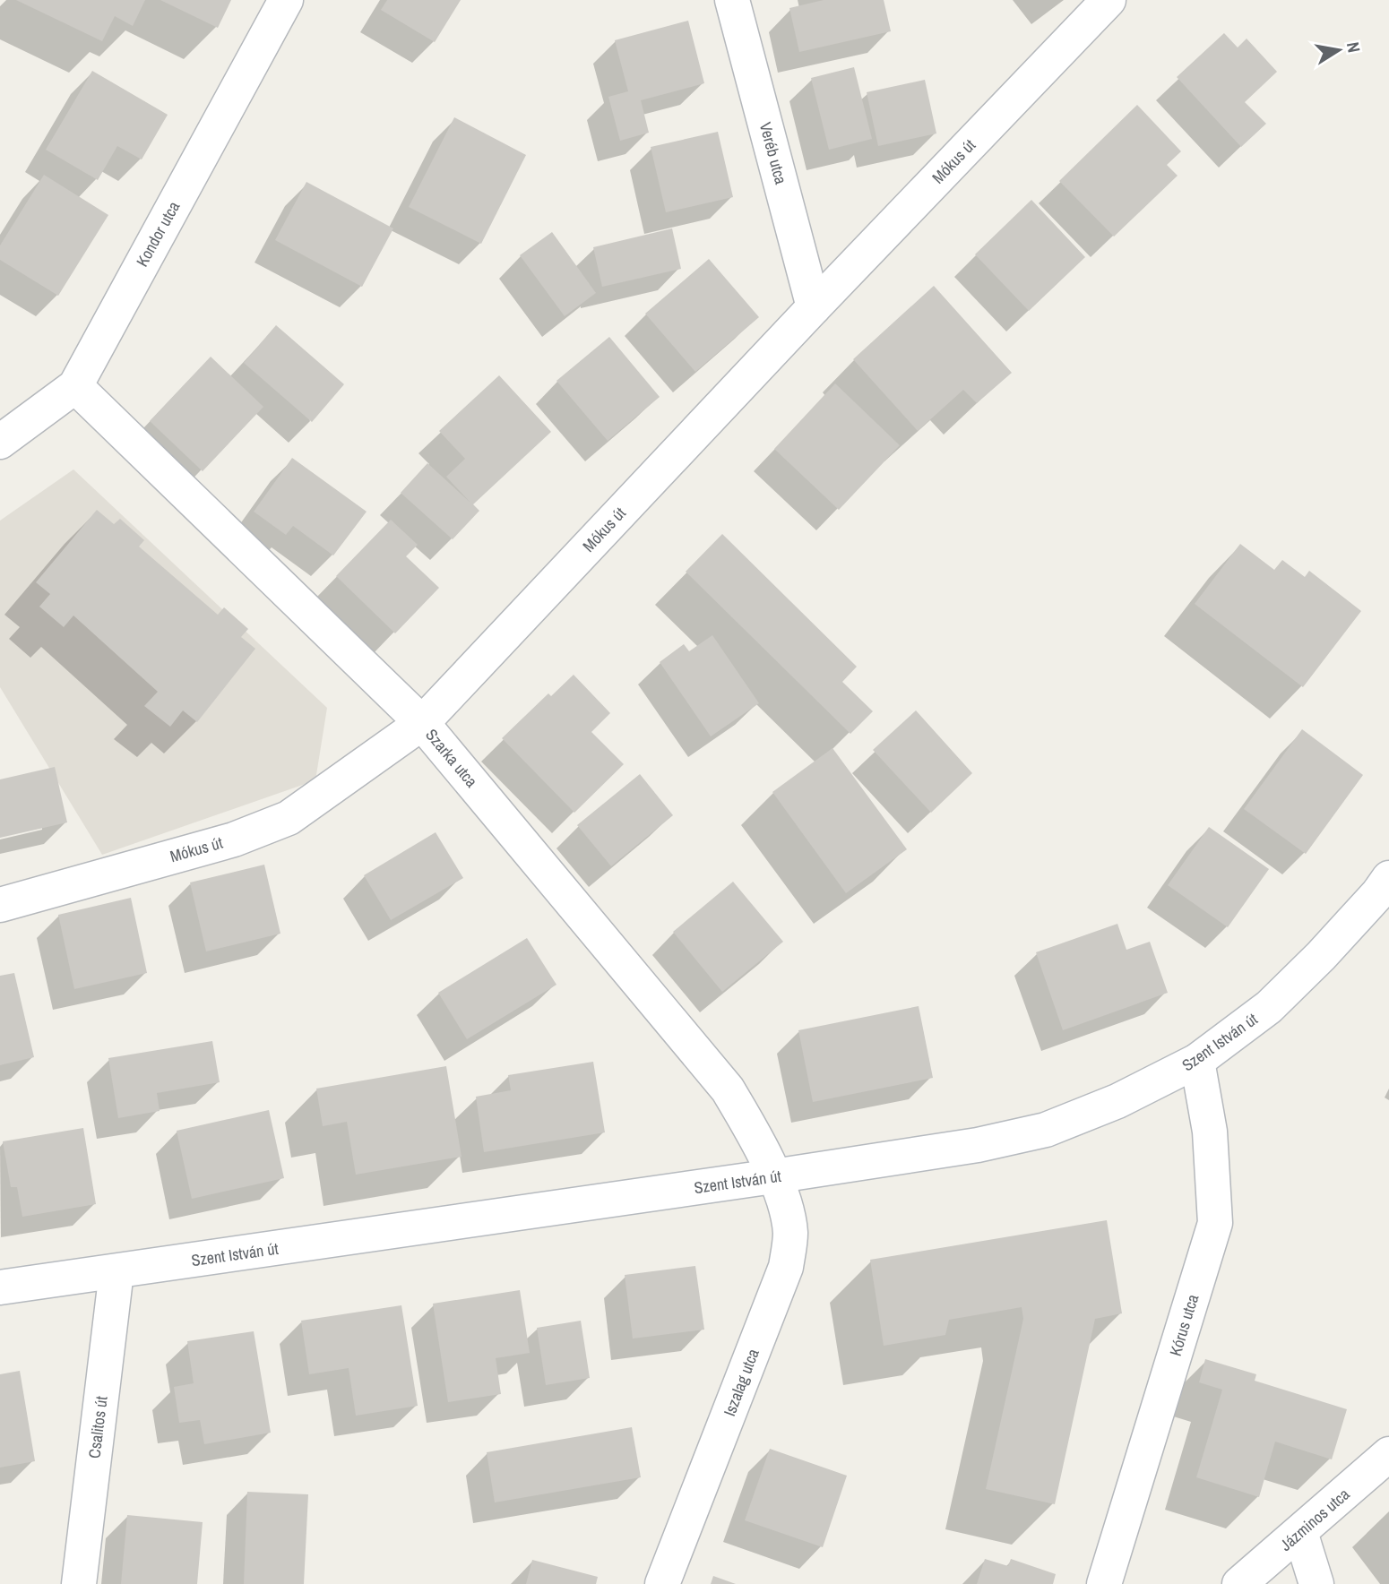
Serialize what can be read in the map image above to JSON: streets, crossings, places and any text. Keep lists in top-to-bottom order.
{
  "streets": {
    "street": [
      "Veréb utca",
      "Mókus út",
      "Kondor utca",
      "Szarka utca",
      "Szent István út",
      "Kórus utca",
      "Iszalag utca",
      "Csalitos út",
      "Jázminos utca"
    ]
  },
  "crossings": [
    ["Veréb utca", "Mókus út"],
    ["Mókus út", "Szarka utca"],
    ["Kondor utca", "Szarka utca"],
    ["Szarka utca", "Szent István út"],
    ["Szarka utca", "Iszalag utca"],
    ["Szent István út", "Kórus utca"],
    ["Szent István út", "Iszalag utca"],
    ["Szent István út", "Csalitos út"]
  ],
  "north": "right"
}
